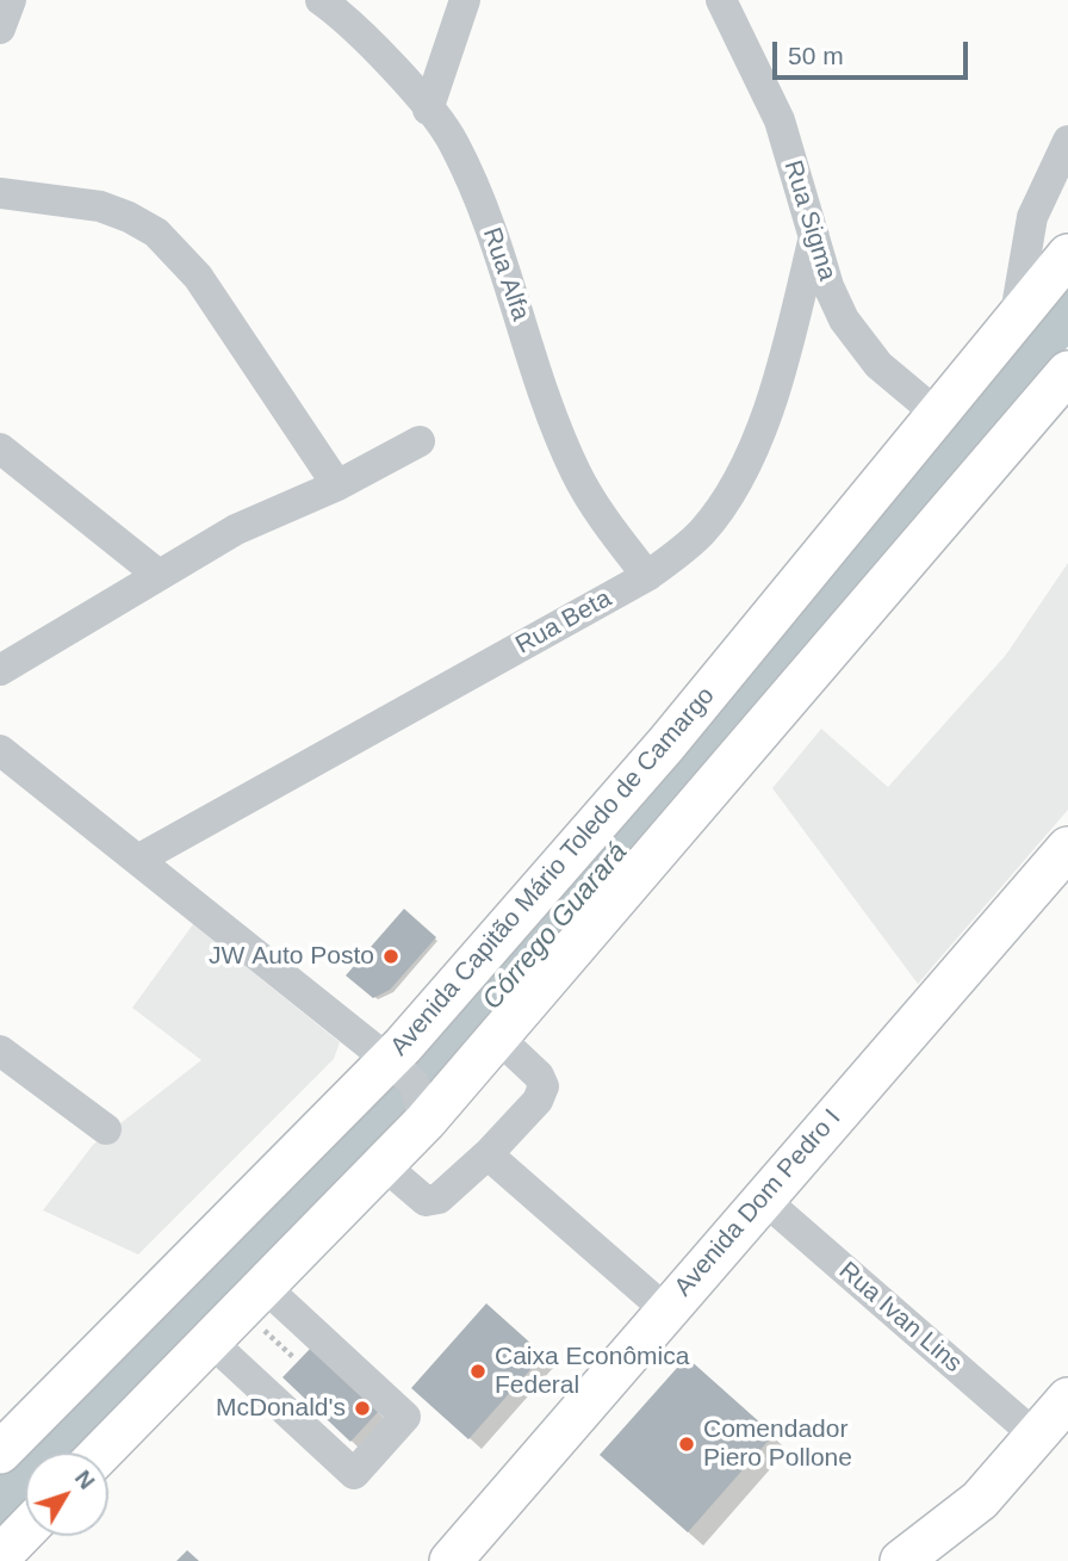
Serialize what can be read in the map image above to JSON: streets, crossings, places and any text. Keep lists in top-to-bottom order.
{
  "streets": {
    "main road": ["Avenida Capitão Mário Toledo de Camargo", "Avenida Dom Pedro I"],
    "street": [
      "Rua Sigma",
      "Rua Alfa",
      "Rua Beta",
      "Rua Ivan Lins"
    ]
  },
  "crossings": [
    ["Rua Sigma", "Rua Beta"],
    ["Rua Sigma", "Avenida Capitão Mário Toledo de Camargo"],
    ["Rua Alfa", "Rua Beta"],
    ["Avenida Dom Pedro I", "Rua Ivan Lins"]
  ],
  "water": ["Córrego Guarará"],
  "places": [
    "JW Auto Posto",
    "Caixa Econômica Federal",
    "McDonald's",
    "Comendador Piero Pollone"
  ],
  "scale_bar": "50 m",
  "north": "top right"
}
